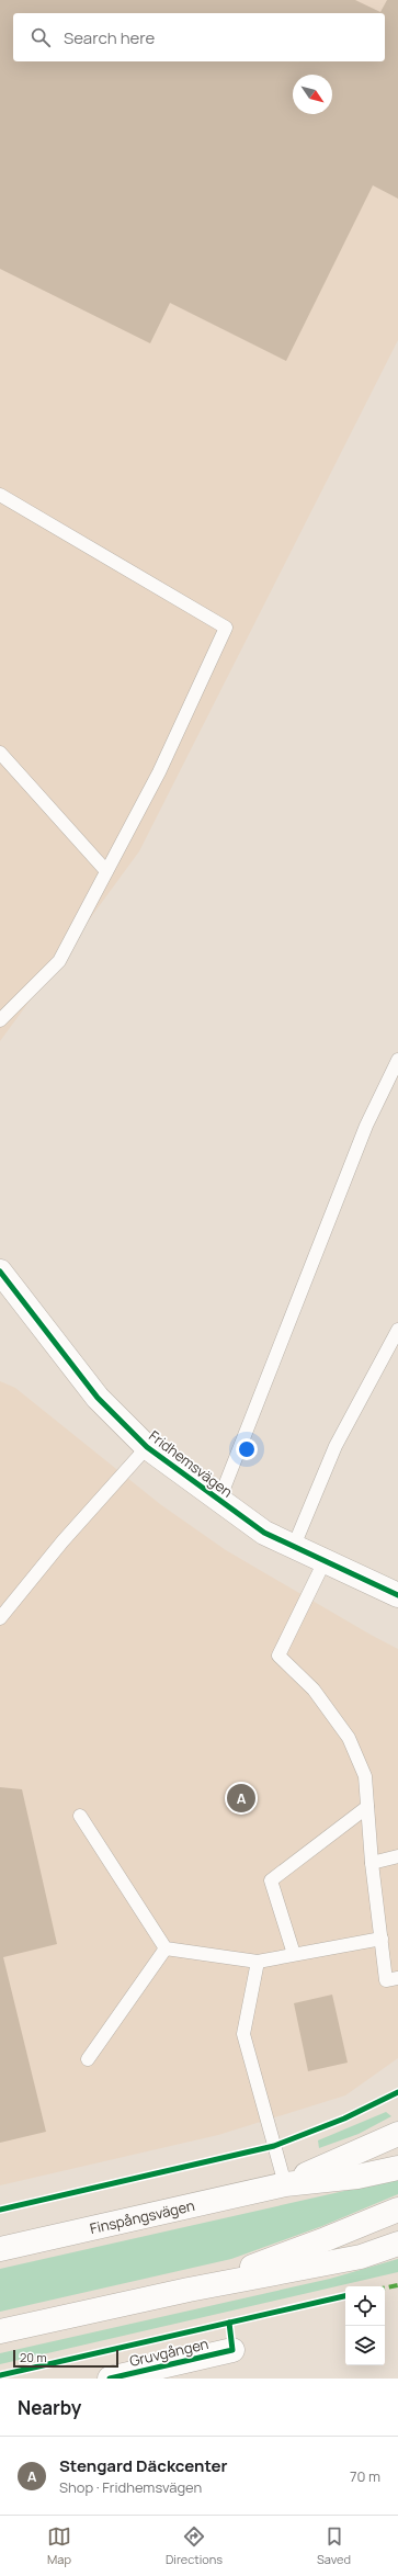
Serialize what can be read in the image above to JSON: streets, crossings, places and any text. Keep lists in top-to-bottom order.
{
  "streets": {
    "main road": ["Fridhemsvägen", "Finspångsvägen", "Gruvgången"]
  },
  "scale_bar": "20 m",
  "north": "bottom right",
  "page": {
    "search": "Search here",
    "pins": "A",
    "scale": "20 m",
    "heading": "Nearby",
    "list": [
      {
        "mark": "A",
        "name": "Stengard Däckcenter",
        "note": "Shop · Fridhemsvägen",
        "value": "70 m"
      }
    ],
    "nav": ["Map", "Directions", "Saved"]
  }
}
